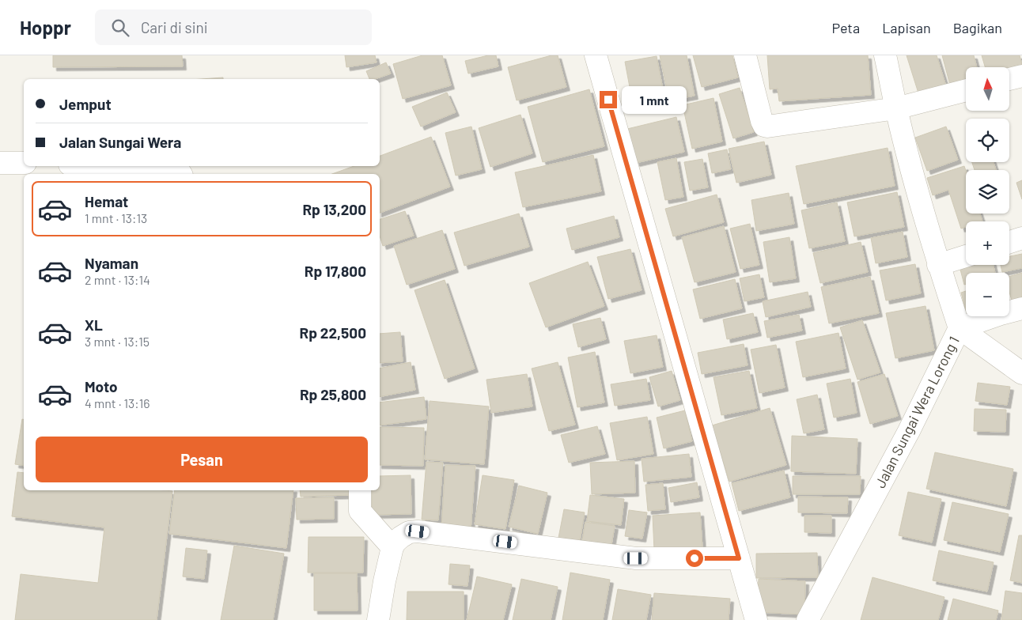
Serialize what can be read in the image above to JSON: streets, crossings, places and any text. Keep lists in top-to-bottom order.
{
  "streets": {
    "street": ["Jalan Sungai Wera Lorong 1"]
  },
  "north": "top",
  "page": {
    "header": "Hoppr",
    "search": "Cari di sini",
    "nav": ["Peta", "Lapisan", "Bagikan"],
    "map_buttons": ["+", "−"],
    "banner": ["Jemput", "Jalan Sungai Wera"],
    "bubble": "1 mnt",
    "list": [
      {
        "name": "Hemat",
        "note": "1 mnt · 13:13",
        "value": "Rp 13,200"
      },
      {
        "name": "Nyaman",
        "note": "2 mnt · 13:14",
        "value": "Rp 17,800"
      },
      {
        "name": "XL",
        "note": "3 mnt · 13:15",
        "value": "Rp 22,500"
      },
      {
        "name": "Moto",
        "note": "4 mnt · 13:16",
        "value": "Rp 25,800"
      }
    ],
    "buttons": "Pesan"
  }
}
